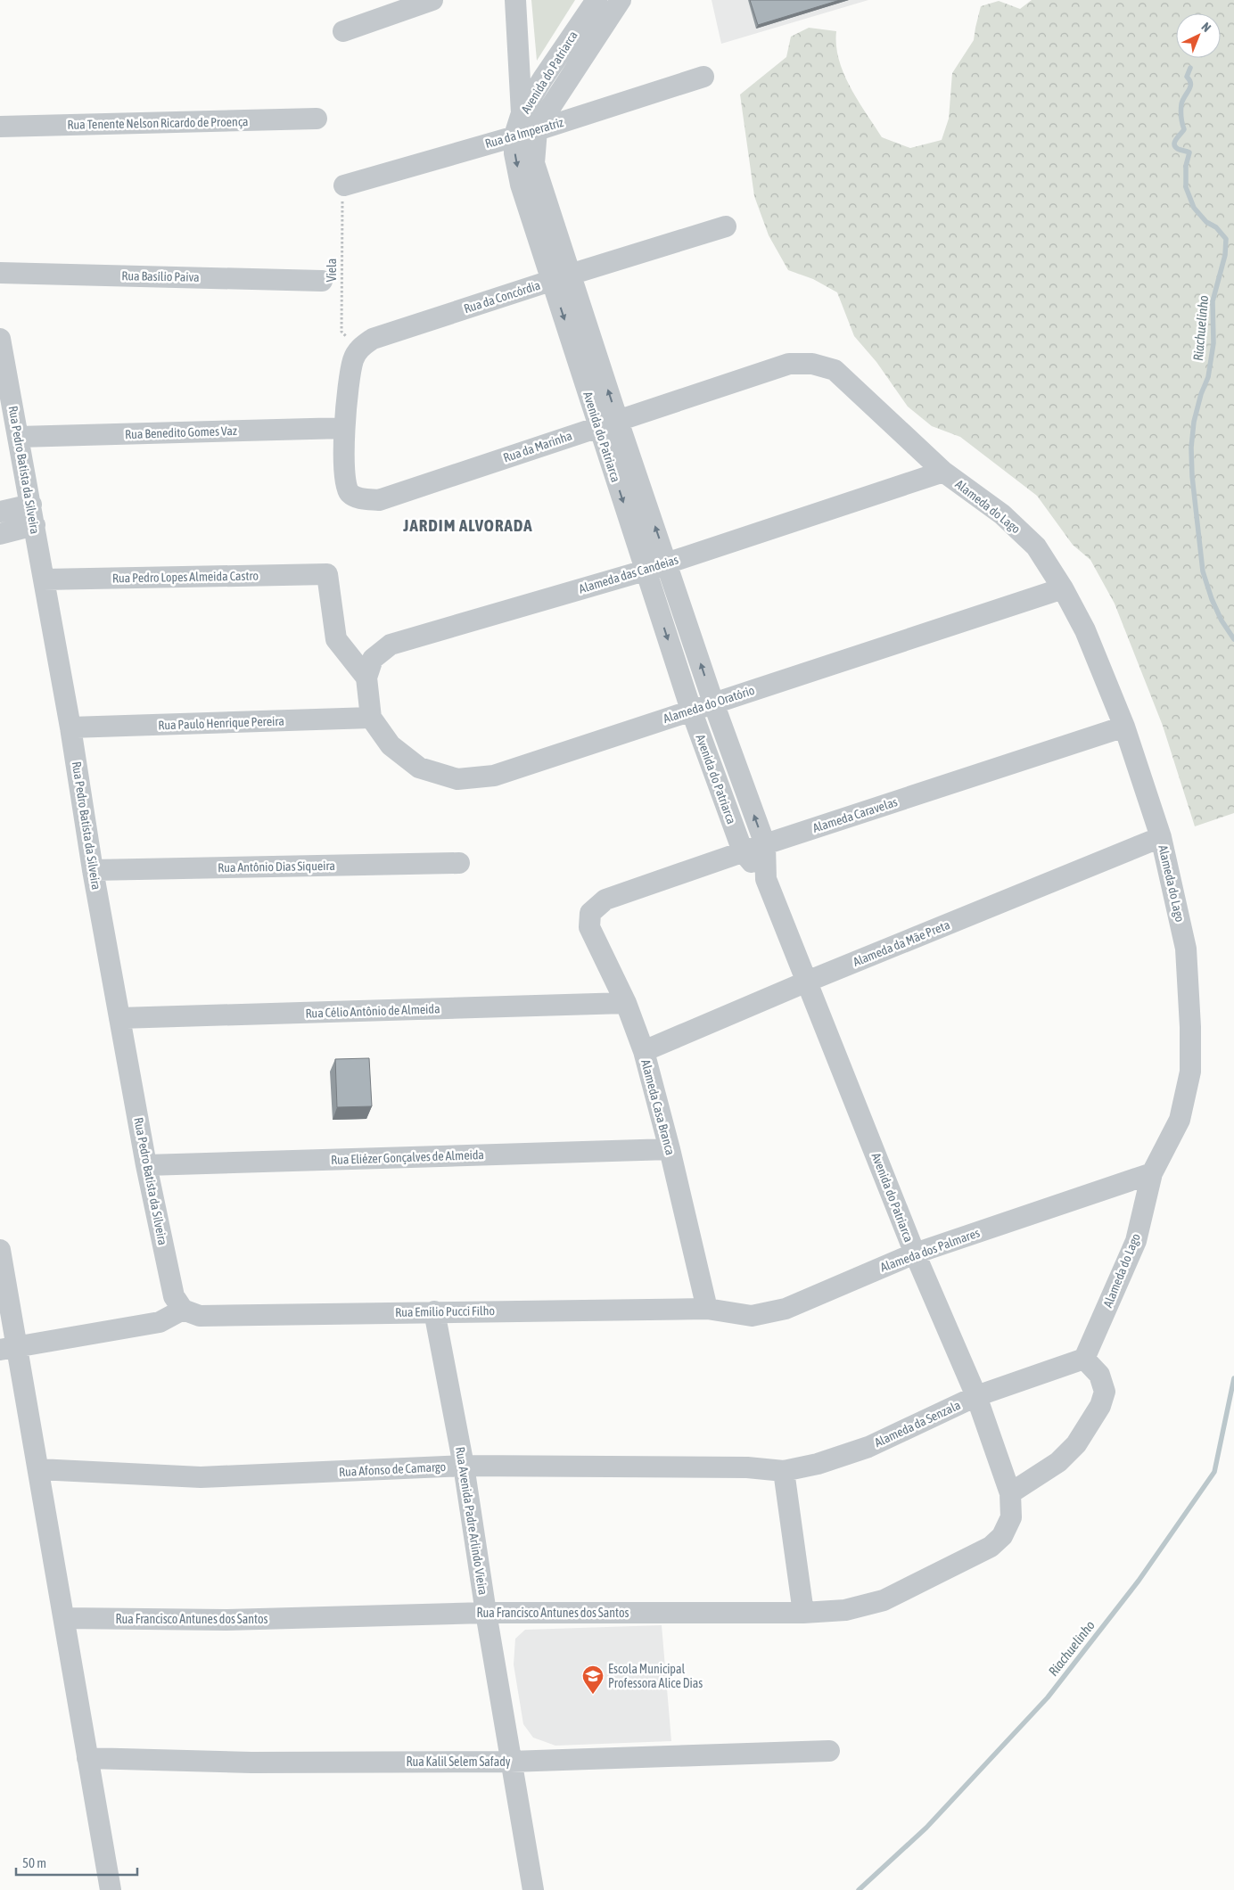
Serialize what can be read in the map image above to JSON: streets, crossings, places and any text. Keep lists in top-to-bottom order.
{
  "streets": {
    "street": [
      "Avenida do Patriarca",
      "Rua Tenente Nelson Ricardo de Proença",
      "Rua da Imperatriz",
      "Rua Basílio Paiva",
      "Rua da Concórdia",
      "Rua Benedito Gomes Vaz",
      "Rua da Marinha",
      "Rua Pedro Batista da Silveira",
      "Alameda do Lago",
      "Alameda das Candeias",
      "Rua Pedro Lopes Almeida Castro",
      "Alameda do Oratório",
      "Rua Paulo Henrique Pereira",
      "Alameda Caravelas",
      "Rua Antônio Dias Siqueira",
      "Alameda da Mãe Preta",
      "Rua Célio Antônio de Almeida",
      "Alameda Casa Branca",
      "Rua Eliézer Gonçalves de Almeida",
      "Alameda dos Palmares",
      "Rua Emílio Pucci Filho",
      "Alameda da Senzala",
      "Rua Afonso de Camargo",
      "Rua Avenida Padre Arlindo Vieira",
      "Rua Francisco Antunes dos Santos",
      "Rua Kalil Selem Safady"
    ],
    "path": ["Viela"]
  },
  "crossings": [
    ["Avenida do Patriarca", "Rua da Imperatriz"],
    ["Avenida do Patriarca", "Rua da Concórdia"],
    ["Avenida do Patriarca", "Rua da Marinha"],
    ["Avenida do Patriarca", "Alameda das Candeias"],
    ["Avenida do Patriarca", "Alameda do Oratório"],
    ["Avenida do Patriarca", "Alameda Caravelas"],
    ["Avenida do Patriarca", "Alameda da Mãe Preta"],
    ["Avenida do Patriarca", "Alameda dos Palmares"],
    ["Avenida do Patriarca", "Alameda da Senzala"],
    ["Avenida do Patriarca", "Rua Francisco Antunes dos Santos"],
    ["Rua da Imperatriz", "Viela"],
    ["Viela", "Rua da Concórdia"],
    ["Rua Benedito Gomes Vaz", "Rua da Marinha"],
    ["Rua Benedito Gomes Vaz", "Rua Pedro Batista da Silveira"],
    ["Rua da Marinha", "Alameda do Lago"],
    ["Rua Pedro Batista da Silveira", "Rua Pedro Lopes Almeida Castro"],
    ["Rua Pedro Batista da Silveira", "Rua Paulo Henrique Pereira"],
    ["Rua Pedro Batista da Silveira", "Rua Antônio Dias Siqueira"],
    ["Rua Pedro Batista da Silveira", "Rua Célio Antônio de Almeida"],
    ["Rua Pedro Batista da Silveira", "Rua Eliézer Gonçalves de Almeida"],
    ["Rua Pedro Batista da Silveira", "Rua Emílio Pucci Filho"],
    ["Alameda do Lago", "Alameda das Candeias"],
    ["Alameda do Lago", "Alameda do Oratório"],
    ["Alameda do Lago", "Alameda Caravelas"],
    ["Alameda do Lago", "Alameda da Mãe Preta"],
    ["Alameda do Lago", "Alameda dos Palmares"],
    ["Alameda do Lago", "Alameda da Senzala"],
    ["Alameda das Candeias", "Rua Pedro Lopes Almeida Castro"],
    ["Alameda das Candeias", "Alameda do Oratório"],
    ["Alameda das Candeias", "Rua Paulo Henrique Pereira"],
    ["Alameda do Oratório", "Rua Paulo Henrique Pereira"],
    ["Alameda Caravelas", "Alameda Casa Branca"],
    ["Alameda da Mãe Preta", "Alameda Casa Branca"],
    ["Rua Célio Antônio de Almeida", "Alameda Casa Branca"],
    ["Alameda Casa Branca", "Rua Eliézer Gonçalves de Almeida"],
    ["Alameda Casa Branca", "Alameda dos Palmares"],
    ["Alameda Casa Branca", "Rua Emílio Pucci Filho"],
    ["Alameda dos Palmares", "Rua Emílio Pucci Filho"],
    ["Rua Emílio Pucci Filho", "Rua Avenida Padre Arlindo Vieira"],
    ["Alameda da Senzala", "Rua Afonso de Camargo"],
    ["Rua Afonso de Camargo", "Rua Avenida Padre Arlindo Vieira"],
    ["Rua Avenida Padre Arlindo Vieira", "Rua Francisco Antunes dos Santos"],
    ["Rua Avenida Padre Arlindo Vieira", "Rua Kalil Selem Safady"]
  ],
  "districts": ["JARDIM ALVORADA"],
  "water": ["Riachuelinho"],
  "places": {
    "school or university": ["Escola Municipal Professora Alice Dias"]
  },
  "scale_bar": "50 m",
  "north": "top right"
}
